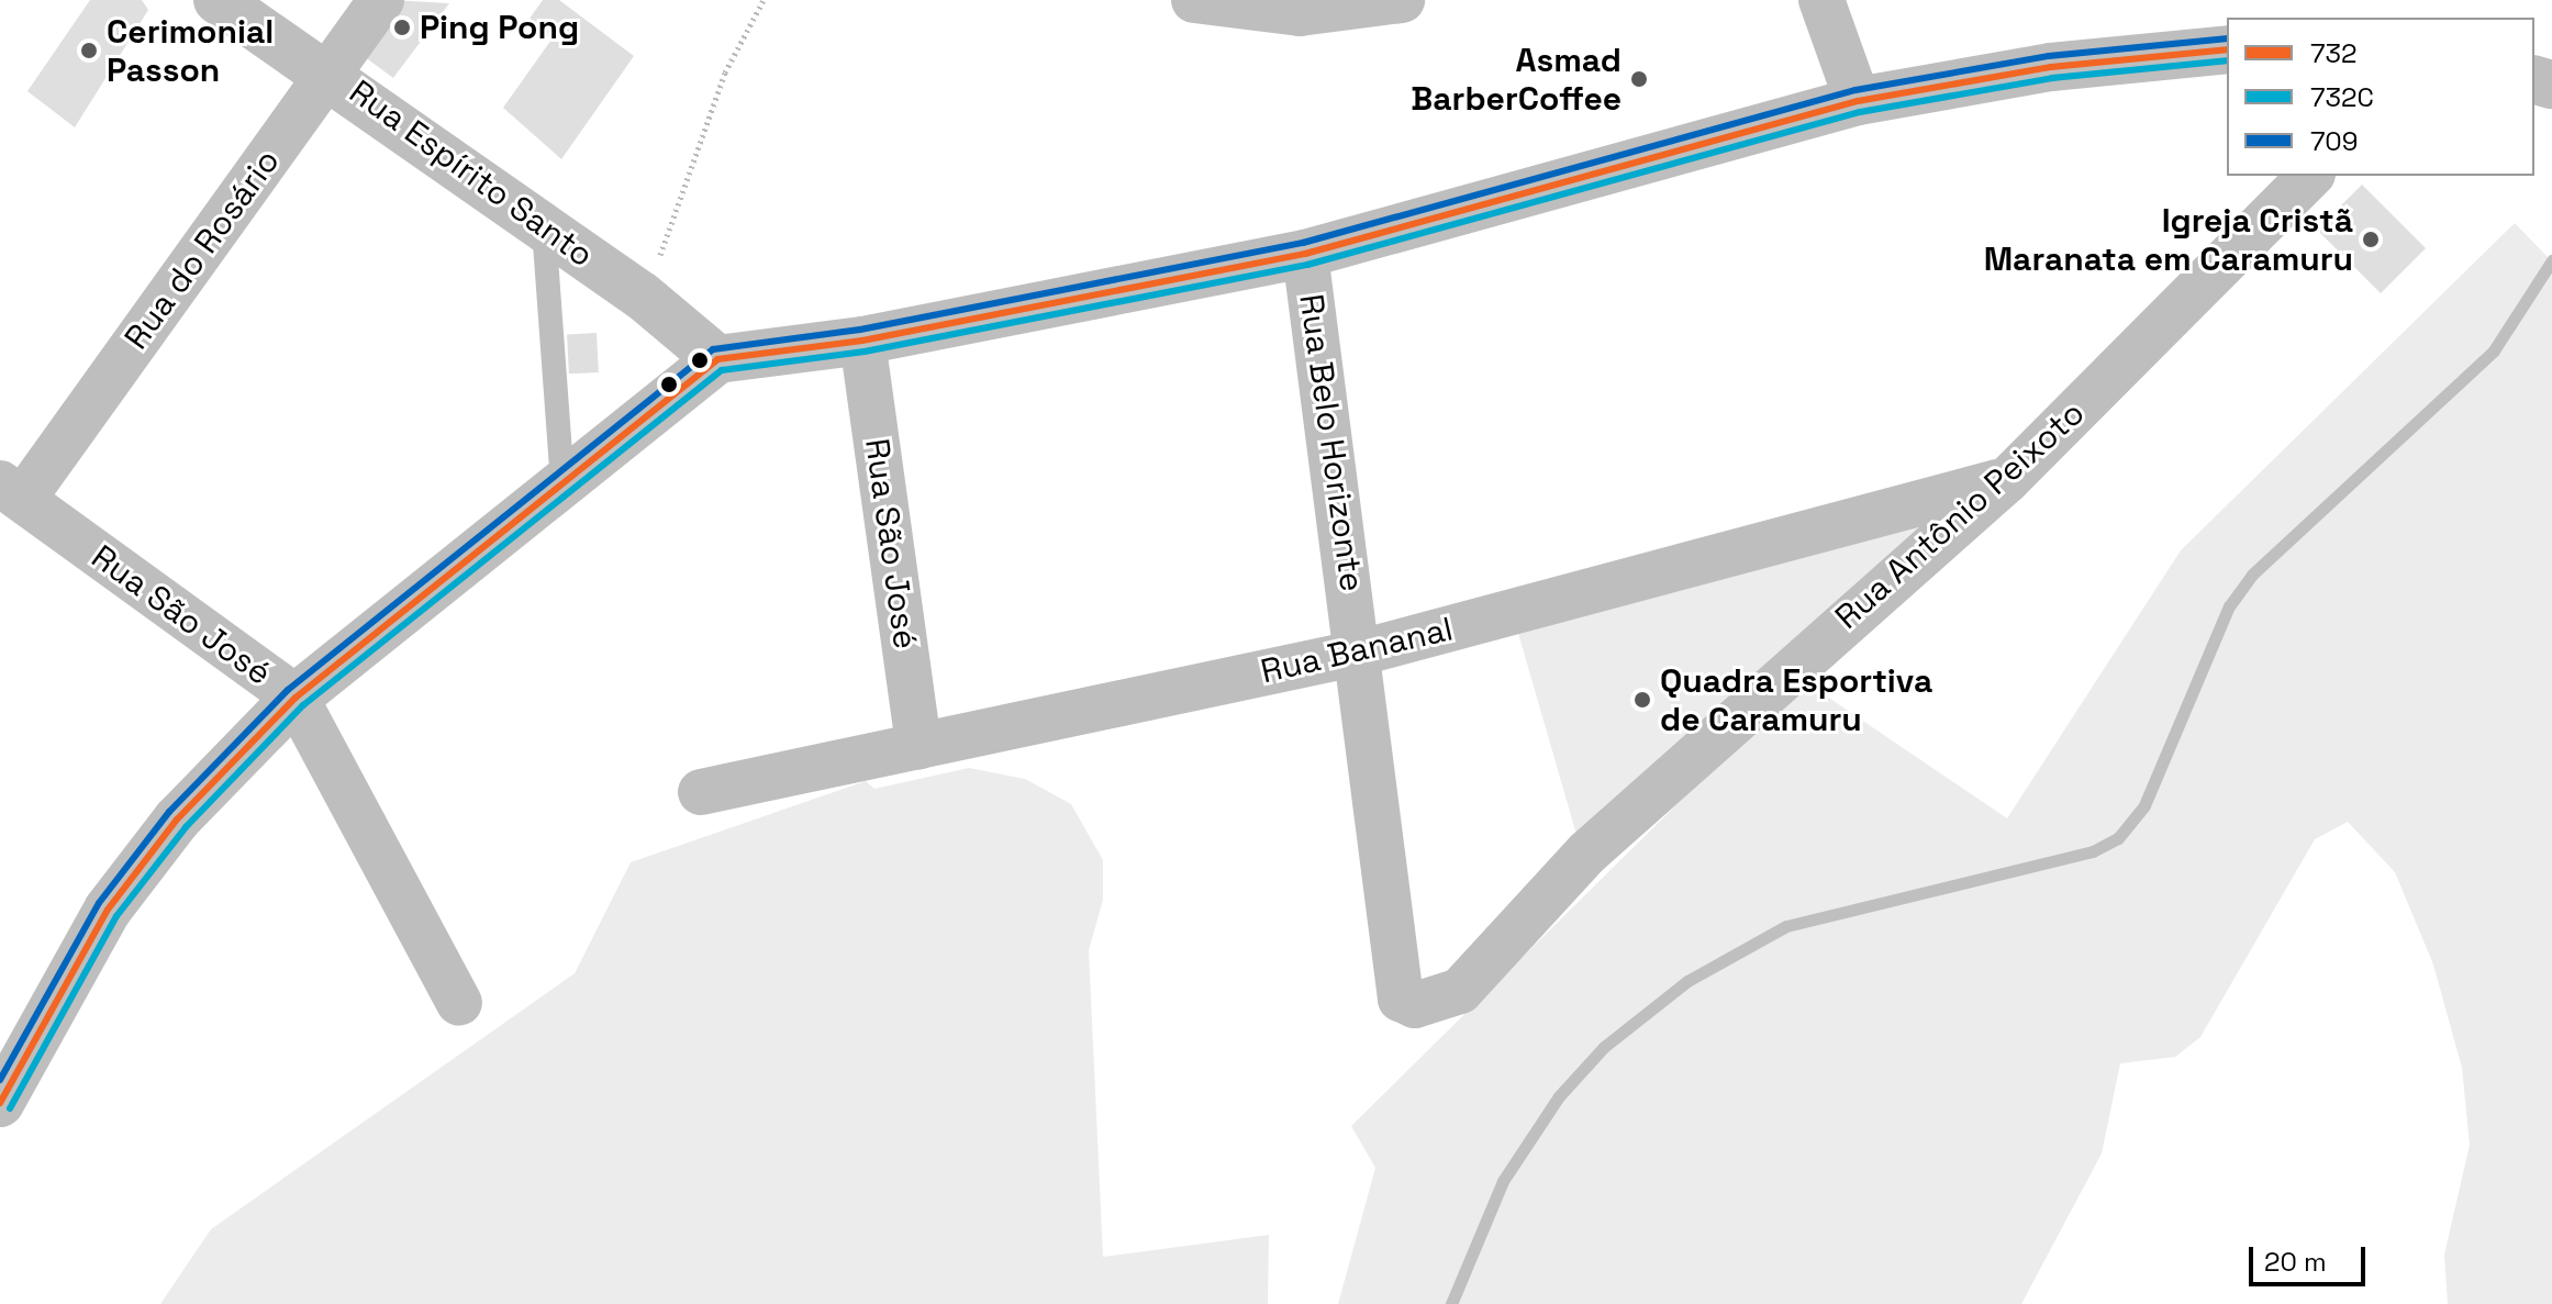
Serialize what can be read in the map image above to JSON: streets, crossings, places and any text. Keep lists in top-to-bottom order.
{
  "streets": {
    "street": [
      "Rua Espírito Santo",
      "Rua do Rosário",
      "Rua Belo Horizonte",
      "Rua Antônio Peixoto",
      "Rua São José",
      "Rua Bananal"
    ]
  },
  "crossings": [
    ["Rua Espírito Santo", "Rua do Rosário"],
    ["Rua do Rosário", "Rua São José"],
    ["Rua Belo Horizonte", "Rua Antônio Peixoto"],
    ["Rua Belo Horizonte", "Rua Bananal"],
    ["Rua Antônio Peixoto", "Rua Bananal"],
    ["Rua São José", "Rua Bananal"]
  ],
  "places": [
    "Ping Pong",
    "Cerimonial Passon",
    "Asmad BarberCoffee",
    "Igreja Cristã Maranata em Caramuru",
    "Quadra Esportiva de Caramuru"
  ],
  "lines": ["transit line 709", "transit line 732", "transit line 732C"],
  "legend": ["732", "732C", "709"],
  "scale_bar": "20 m"
}
